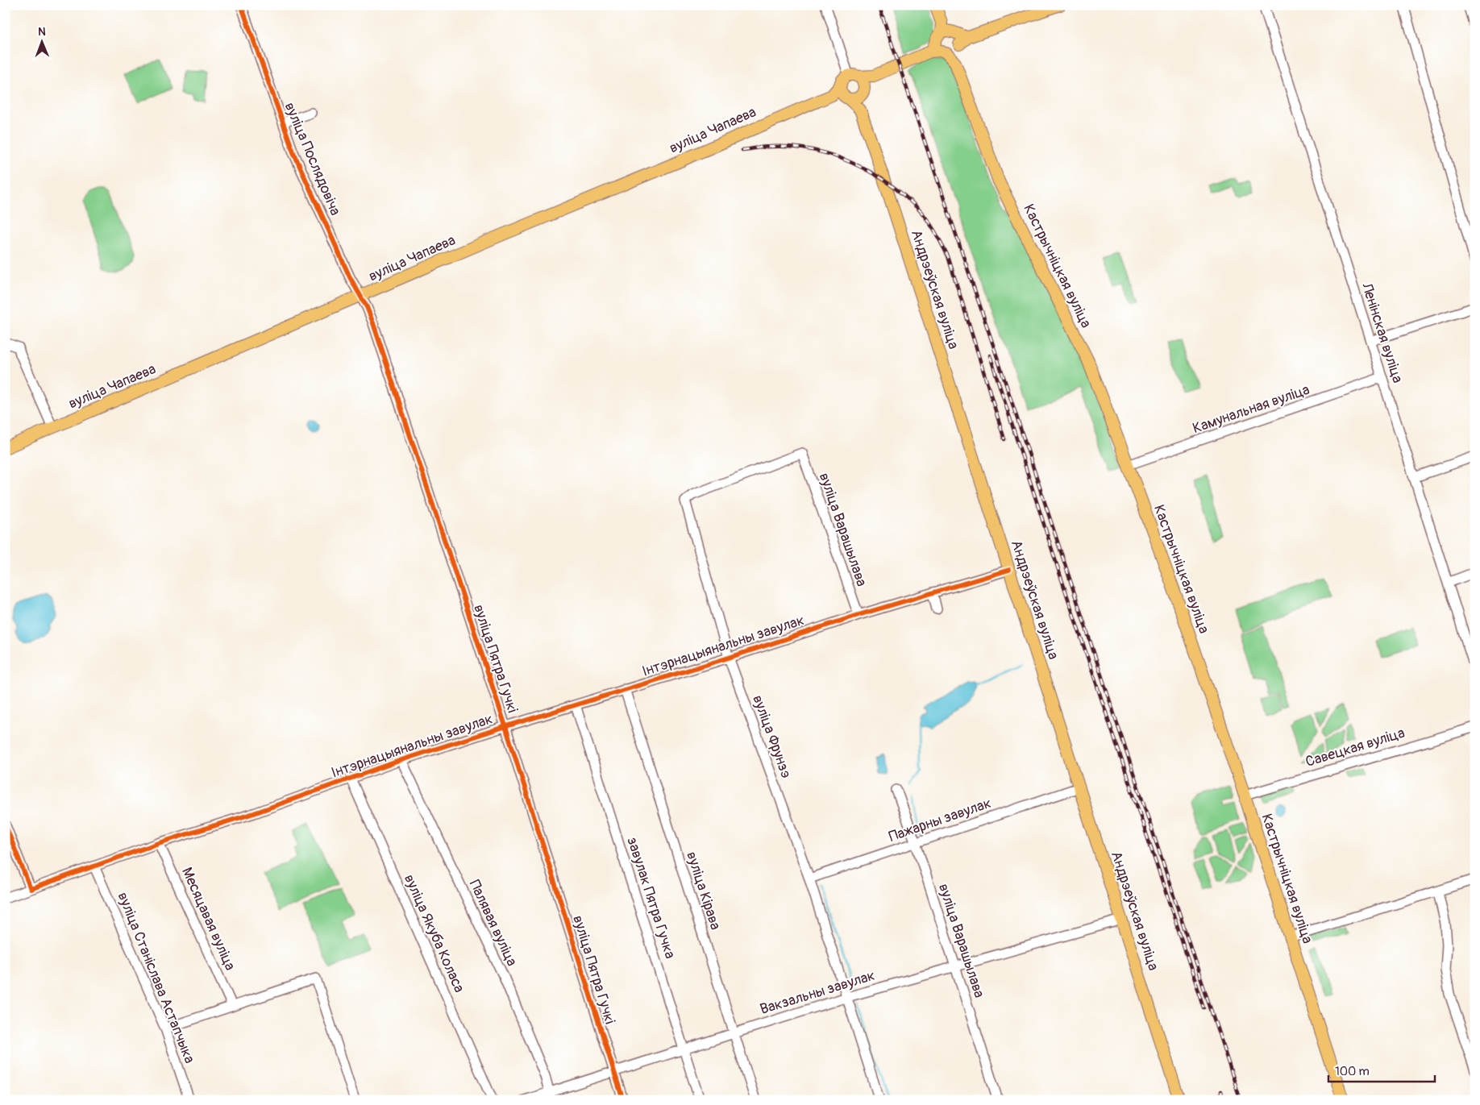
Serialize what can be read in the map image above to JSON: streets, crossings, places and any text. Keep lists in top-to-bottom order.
{
  "streets": {
    "main road": ["вуліца Чапаева", "Кастрычніцкая вуліца", "Андрэеўская вуліца"],
    "street": [
      "вуліца Послядовіча",
      "Ленінская вуліца",
      "Камунальная вуліца",
      "вуліца Варашылава",
      "Інтэрнацыянальны завулак",
      "вуліца Пятра Гучкі",
      "вуліца Фрунзэ",
      "Савецкая вуліца",
      "Пажарны завулак",
      "вуліца Кірава",
      "завулак Пятра Гучка",
      "Месяцавая вуліца",
      "Палявая вуліца",
      "вуліца Якуба Коласа",
      "вуліца Станіслава Астапчыка",
      "Вакзальны завулак"
    ]
  },
  "crossings": [
    ["вуліца Чапаева", "вуліца Послядовіча"],
    ["вуліца Чапаева", "Андрэеўская вуліца"],
    ["вуліца Чапаева", "вуліца Пятра Гучкі"],
    ["вуліца Послядовіча", "вуліца Пятра Гучкі"],
    ["Кастрычніцкая вуліца", "Камунальная вуліца"],
    ["Кастрычніцкая вуліца", "Савецкая вуліца"],
    ["Андрэеўская вуліца", "Інтэрнацыянальны завулак"],
    ["Андрэеўская вуліца", "Пажарны завулак"],
    ["Андрэеўская вуліца", "Вакзальны завулак"],
    ["Ленінская вуліца", "Камунальная вуліца"],
    ["вуліца Варашылава", "Інтэрнацыянальны завулак"],
    ["вуліца Варашылава", "вуліца Фрунзэ"],
    ["вуліца Варашылава", "Пажарны завулак"],
    ["вуліца Варашылава", "Вакзальны завулак"],
    ["Інтэрнацыянальны завулак", "вуліца Пятра Гучкі"],
    ["Інтэрнацыянальны завулак", "вуліца Фрунзэ"],
    ["Інтэрнацыянальны завулак", "вуліца Кірава"],
    ["Інтэрнацыянальны завулак", "завулак Пятра Гучка"],
    ["Інтэрнацыянальны завулак", "Месяцавая вуліца"],
    ["Інтэрнацыянальны завулак", "Палявая вуліца"],
    ["Інтэрнацыянальны завулак", "вуліца Якуба Коласа"],
    ["Інтэрнацыянальны завулак", "вуліца Станіслава Астапчыка"],
    ["вуліца Пятра Гучкі", "Вакзальны завулак"],
    ["вуліца Фрунзэ", "Пажарны завулак"],
    ["вуліца Фрунзэ", "Вакзальны завулак"],
    ["вуліца Кірава", "Вакзальны завулак"],
    ["завулак Пятра Гучка", "Вакзальны завулак"],
    ["Палявая вуліца", "Вакзальны завулак"]
  ],
  "scale_bar": "100 m",
  "north": "top"
}
